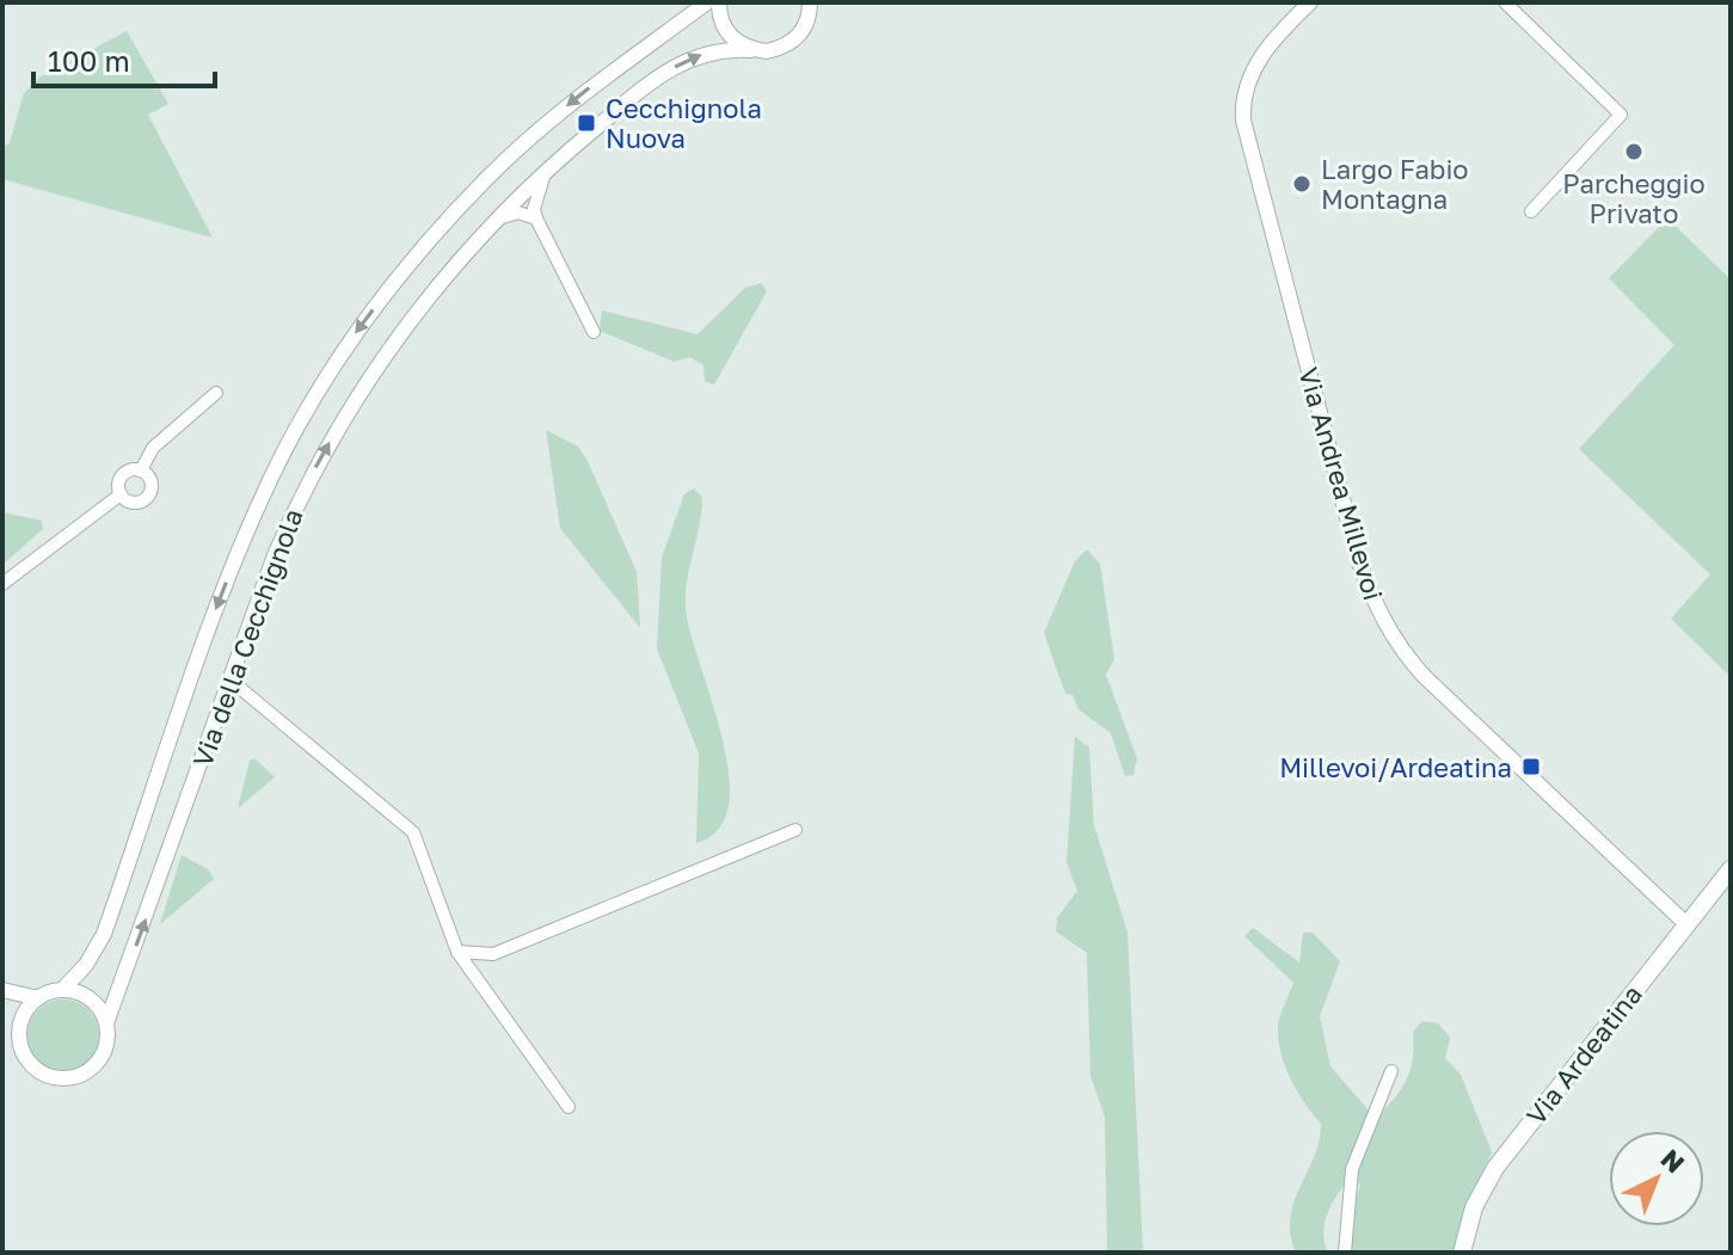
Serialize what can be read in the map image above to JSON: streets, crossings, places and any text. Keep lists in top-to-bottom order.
{
  "streets": {
    "main road": ["Via Ardeatina"],
    "street": ["Via Andrea Millevoi", "Via della Cecchignola"]
  },
  "crossings": [
    ["Via Andrea Millevoi", "Via Ardeatina"]
  ],
  "places": {
    "transit": ["Cecchignola Nuova", "Millevoi/Ardeatina"],
    "other": ["Parcheggio Privato", "Largo Fabio Montagna"]
  },
  "scale_bar": "100 m",
  "north": "top right"
}
